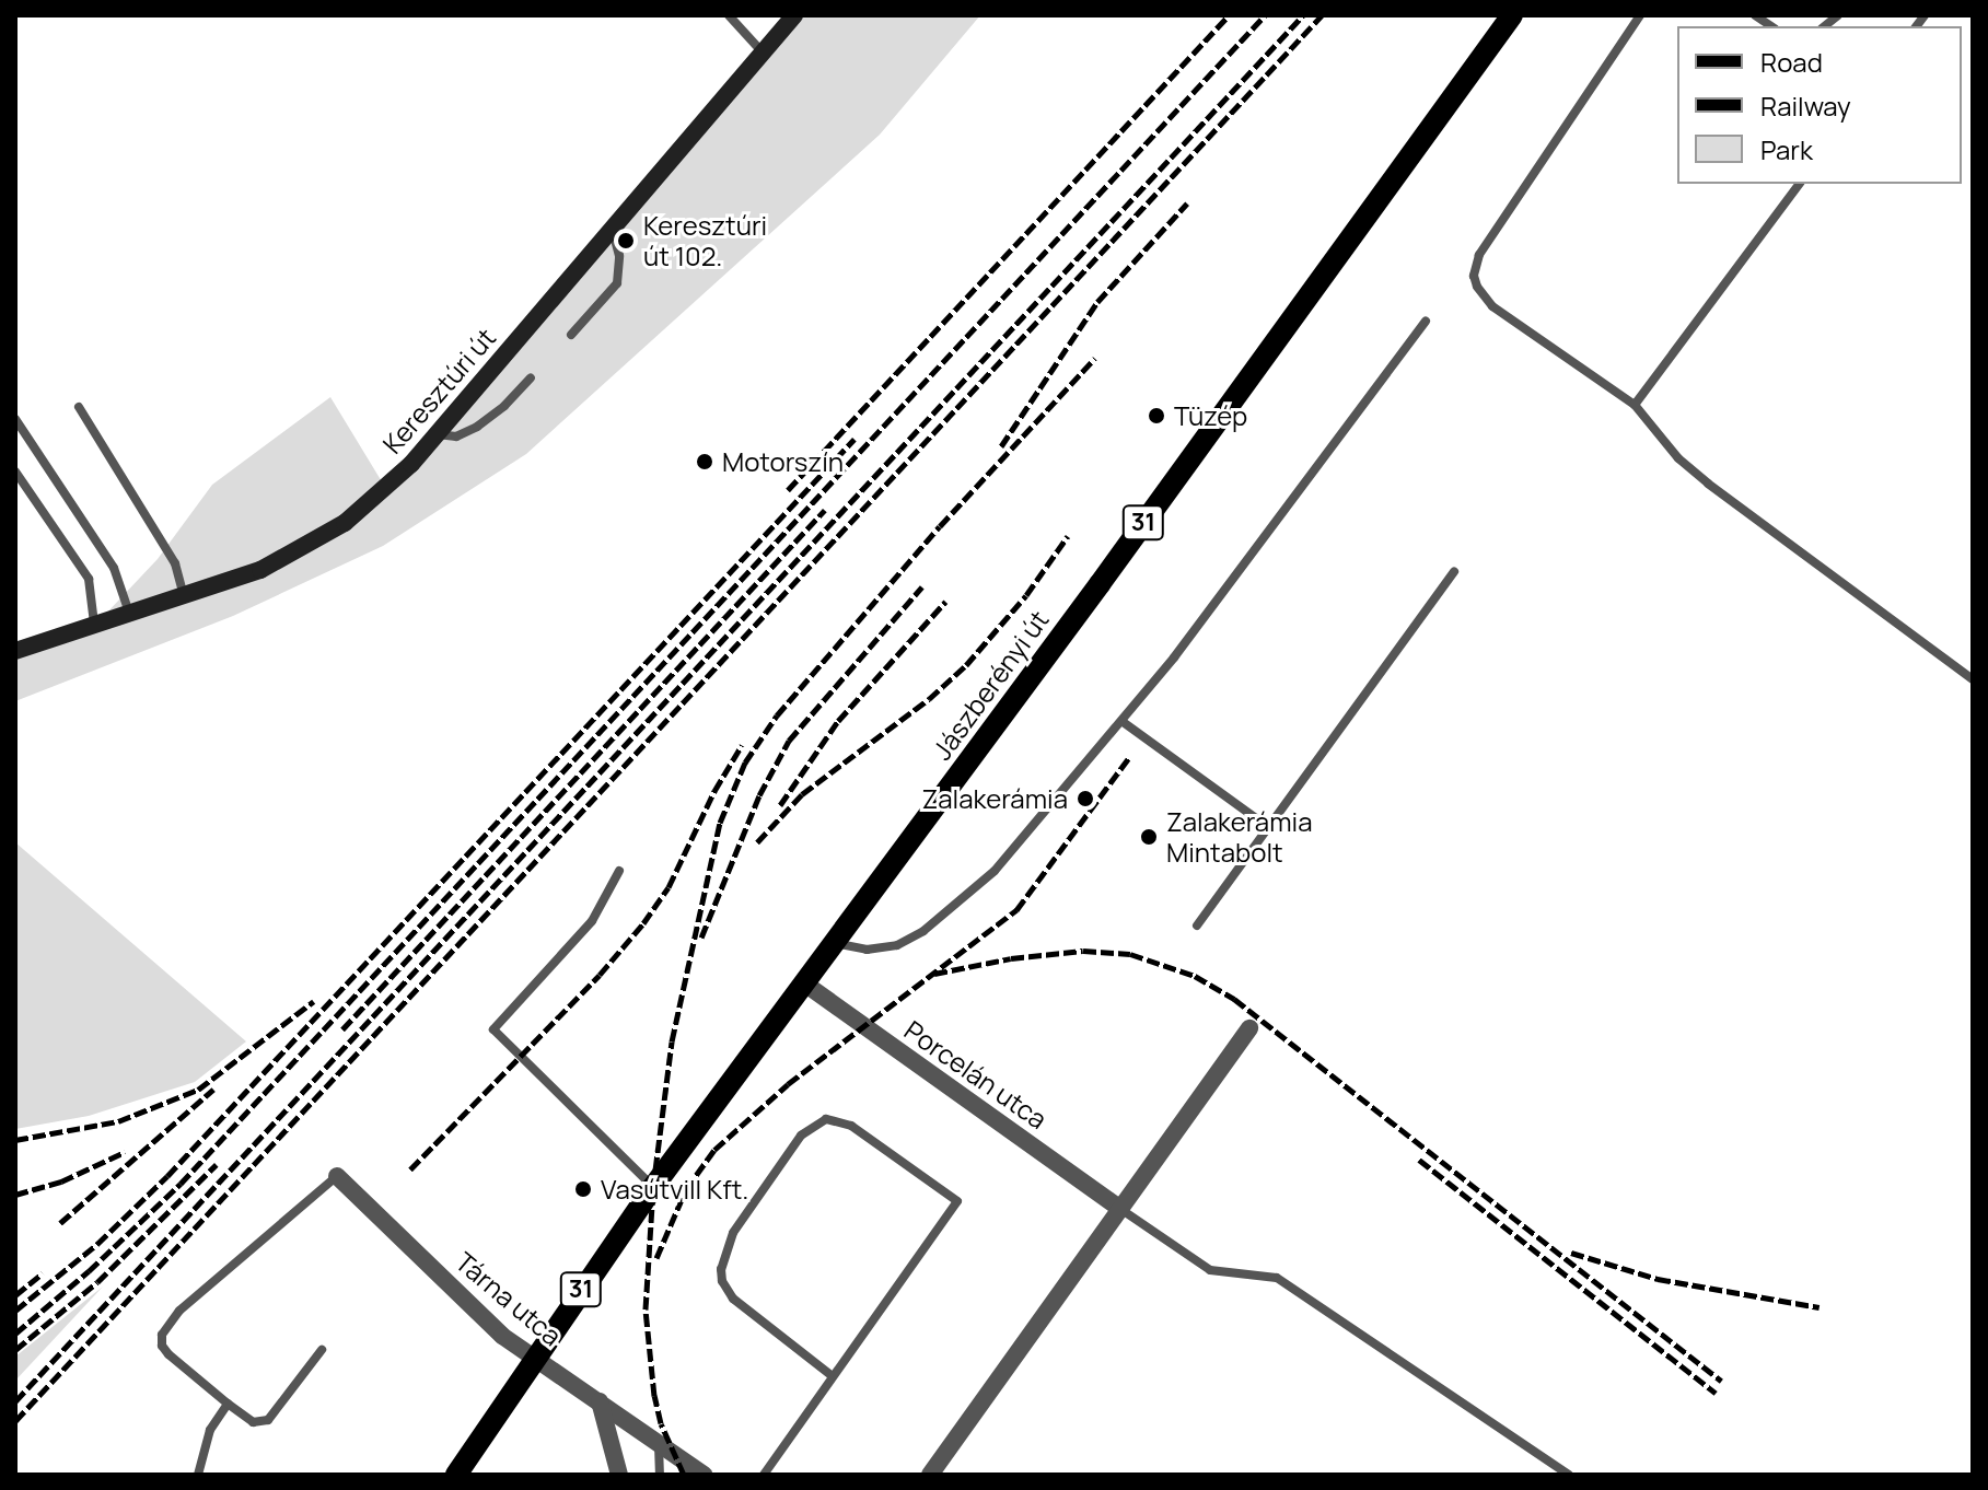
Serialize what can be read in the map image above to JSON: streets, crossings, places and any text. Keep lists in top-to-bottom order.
{
  "streets": {
    "main road": ["Keresztúri út", "31", "Jászberényi út"],
    "street": ["Porcelán utca", "Tárna utca"]
  },
  "crossings": [
    ["Jászberényi út", "Porcelán utca"],
    ["Jászberényi út", "Tárna utca"]
  ],
  "places": [
    "Keresztúri út 102.",
    "Tüzép",
    "Motorszín",
    "Zalakerámia",
    "Zalakerámia Mintabolt",
    "Vasútvill Kft."
  ],
  "legend": ["Road", "Railway", "Park"]
}
